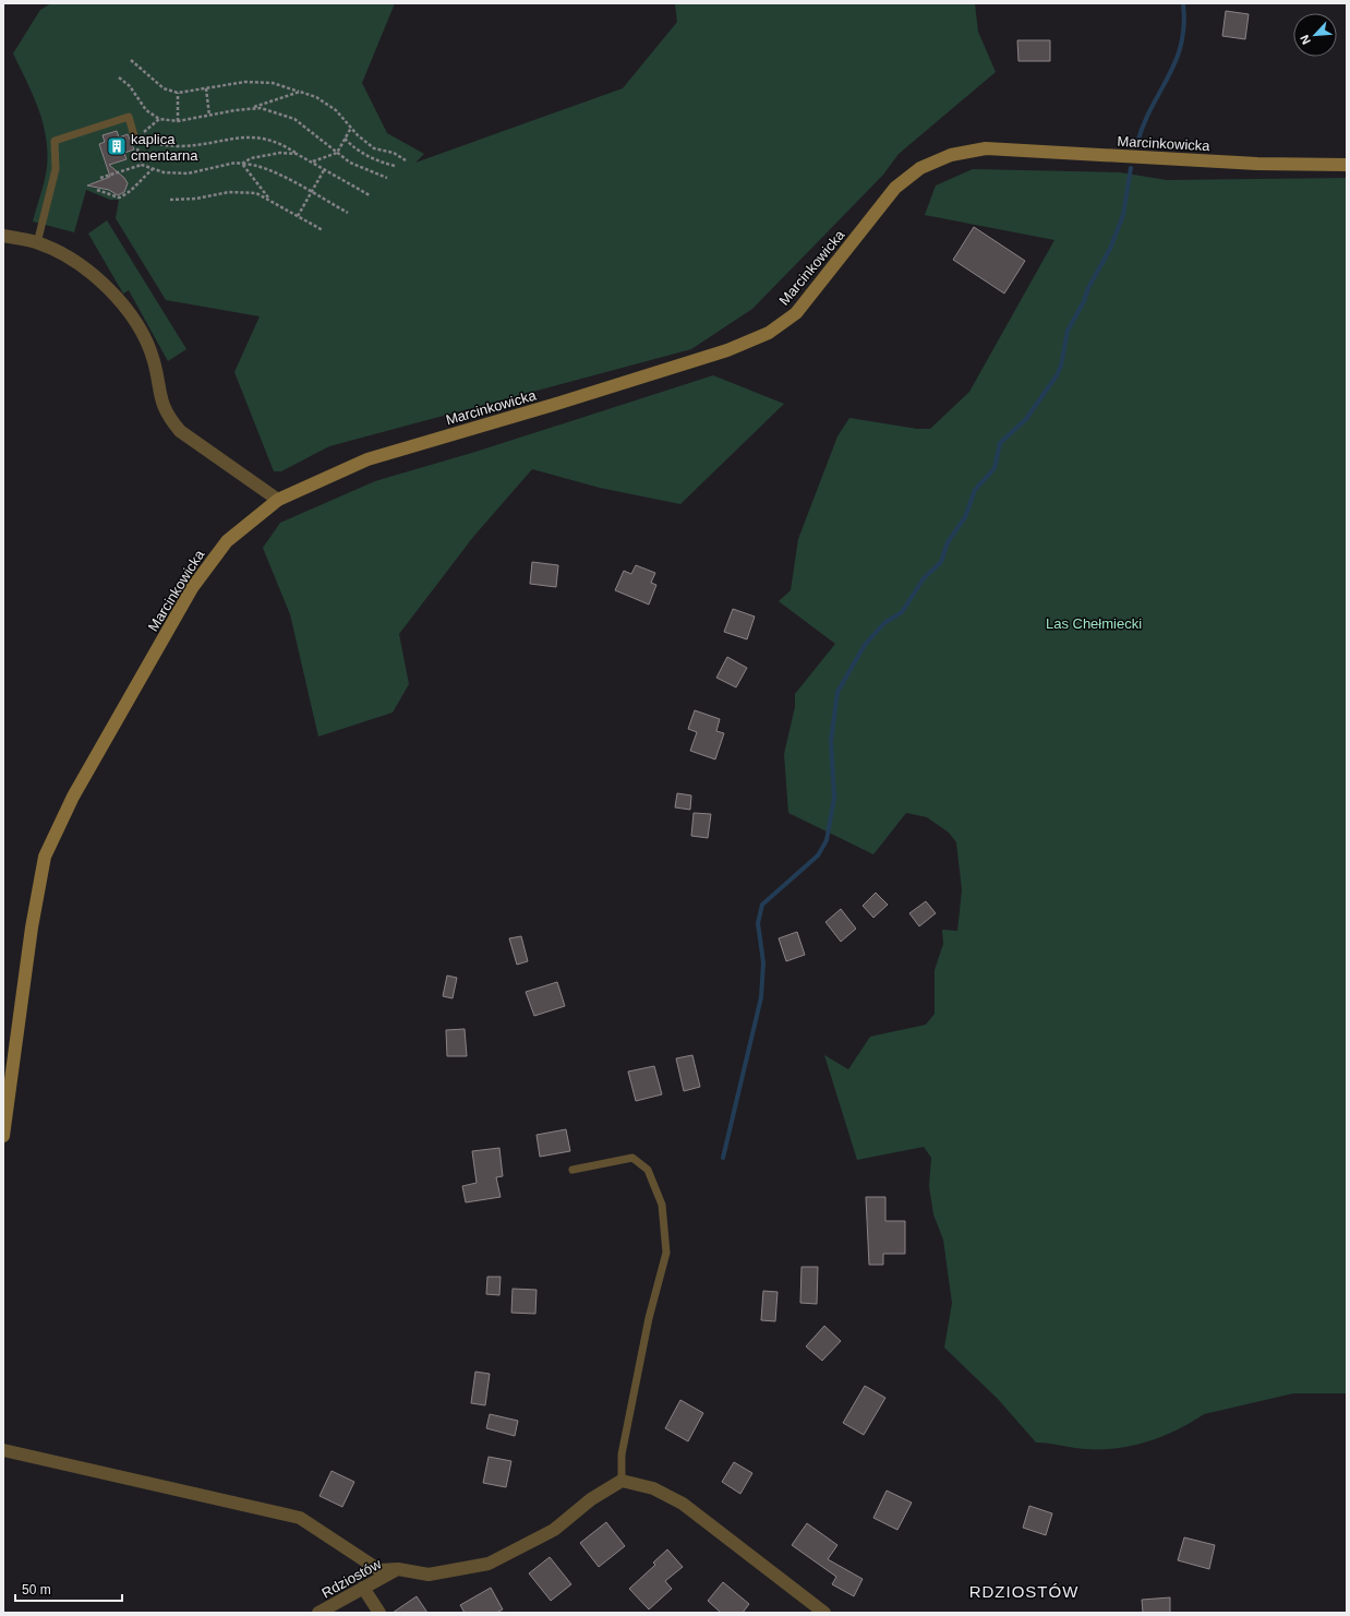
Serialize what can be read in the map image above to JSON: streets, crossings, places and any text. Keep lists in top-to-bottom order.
{
  "streets": {
    "street": ["Marcinkowicka", "Rdziostów"]
  },
  "districts": ["RDZIOSTÓW"],
  "parks": ["Las Chełmiecki"],
  "places": {
    "building": ["kaplica cmentarna"]
  },
  "scale_bar": "50 m",
  "north": "bottom left"
}
